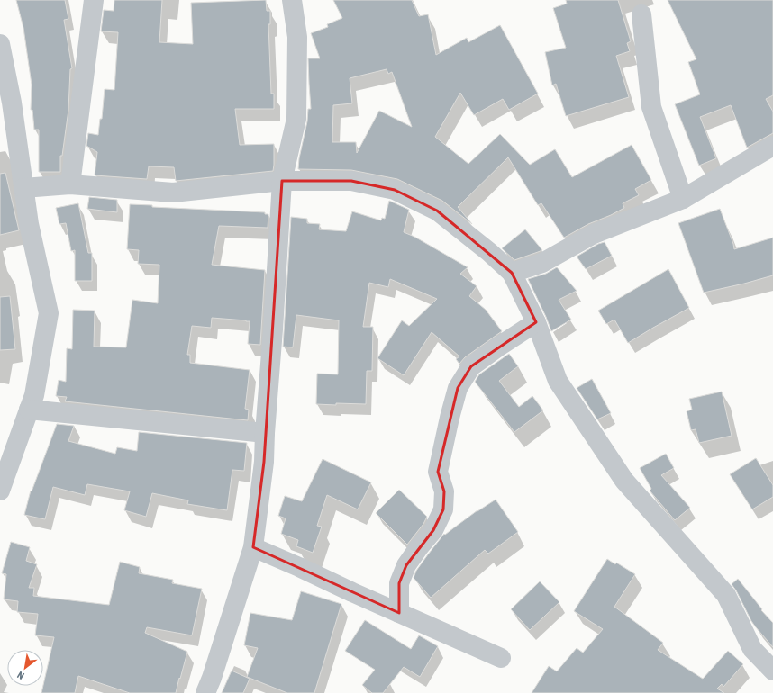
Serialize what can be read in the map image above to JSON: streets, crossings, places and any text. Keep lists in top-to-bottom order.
{
  "north": "bottom left"
}
